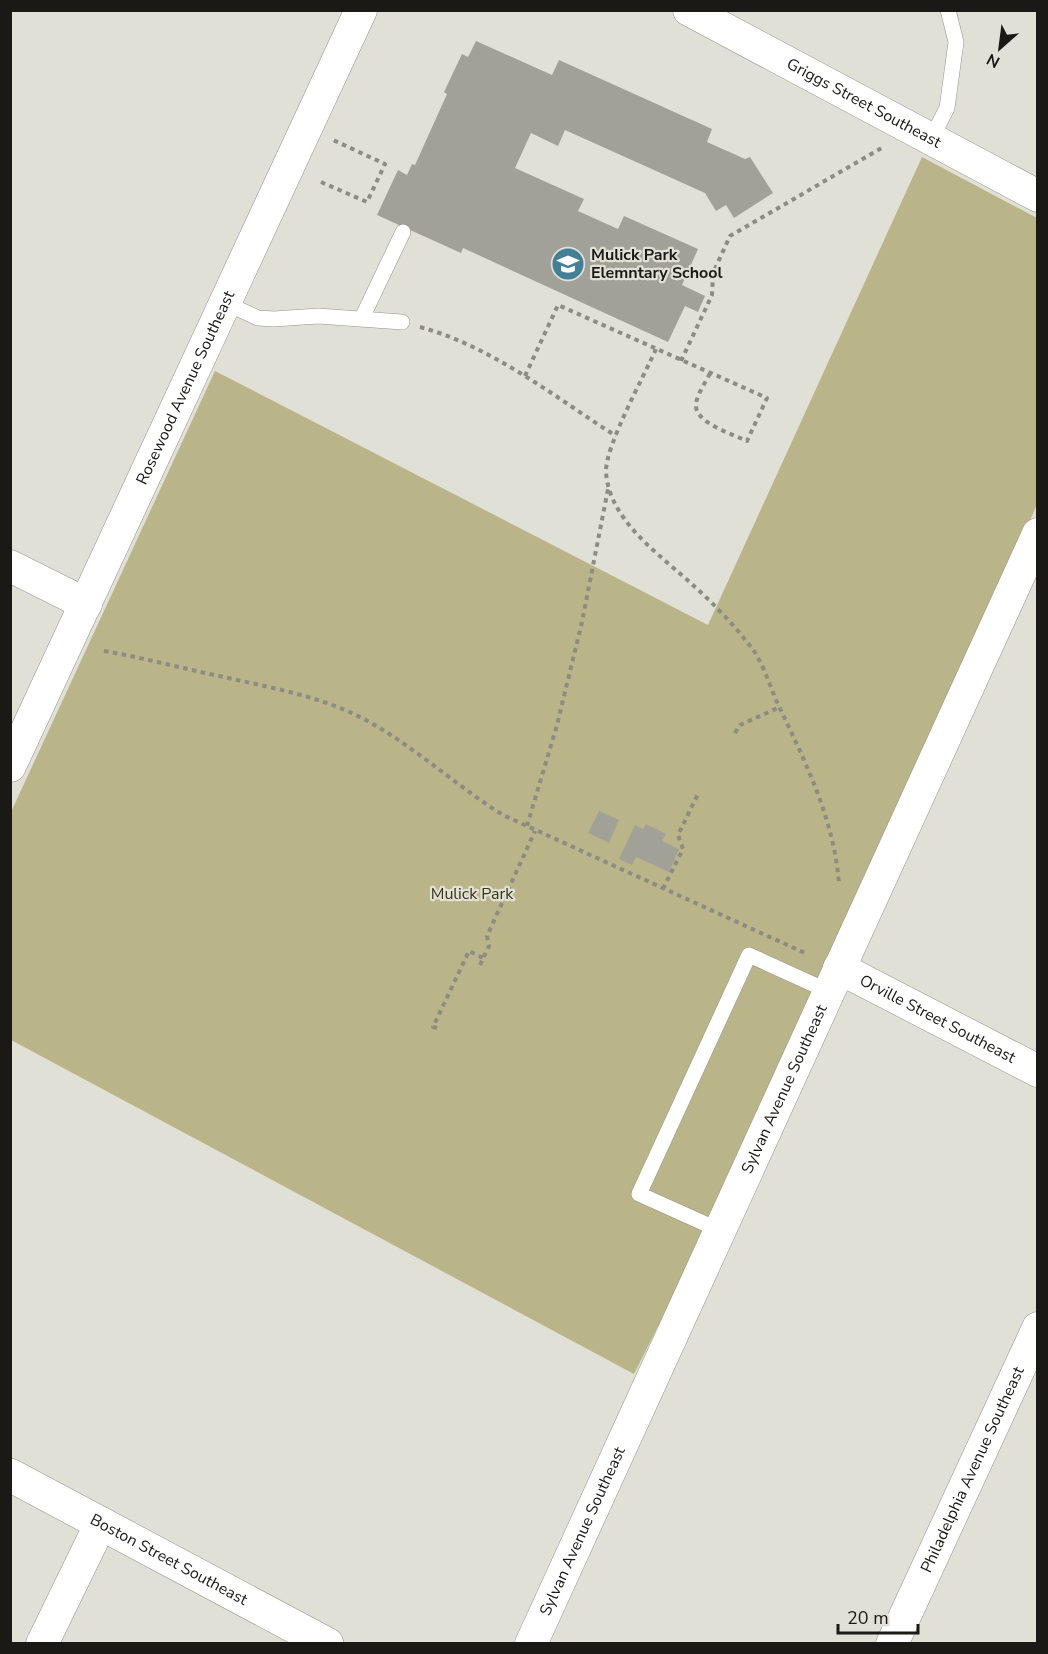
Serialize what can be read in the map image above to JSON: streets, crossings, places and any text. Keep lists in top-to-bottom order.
{
  "streets": {
    "street": [
      "Griggs Street Southeast",
      "Rosewood Avenue Southeast",
      "Orville Street Southeast",
      "Sylvan Avenue Southeast",
      "Philadelphia Avenue Southeast",
      "Boston Street Southeast"
    ]
  },
  "crossings": [
    ["Orville Street Southeast", "Sylvan Avenue Southeast"]
  ],
  "parks": ["Mulick Park"],
  "places": {
    "school or university": ["Mulick Park Elemntary School"]
  },
  "scale_bar": "20 m",
  "north": "bottom left"
}
